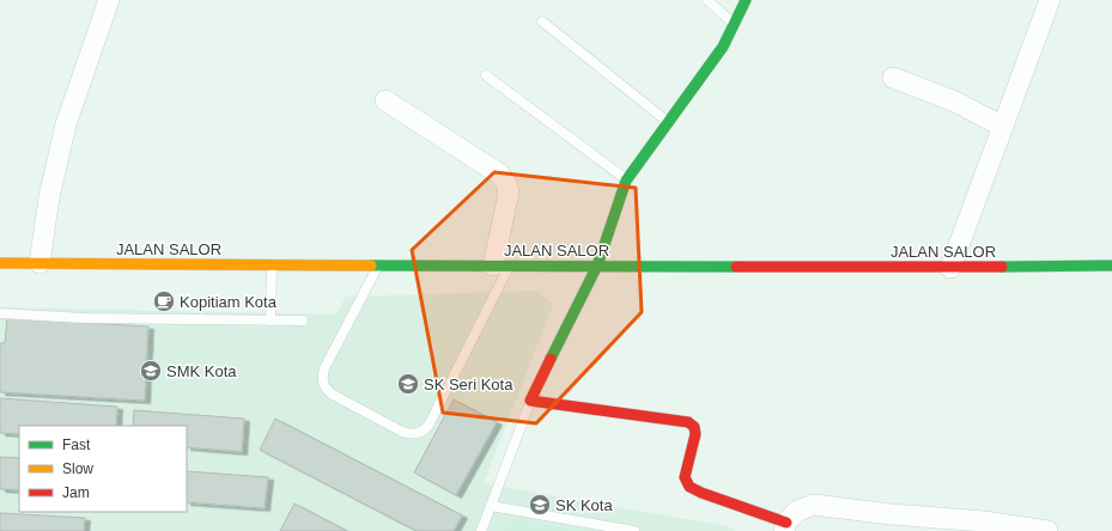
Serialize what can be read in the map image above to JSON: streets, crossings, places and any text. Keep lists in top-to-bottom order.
{
  "streets": {
    "main road": ["JALAN SALOR"]
  },
  "places": {
    "cafe": ["Kopitiam Kota"],
    "school or university": ["SMK Kota", "SK Seri Kota", "SK Kota"]
  },
  "legend": ["Fast", "Slow", "Jam"]
}
